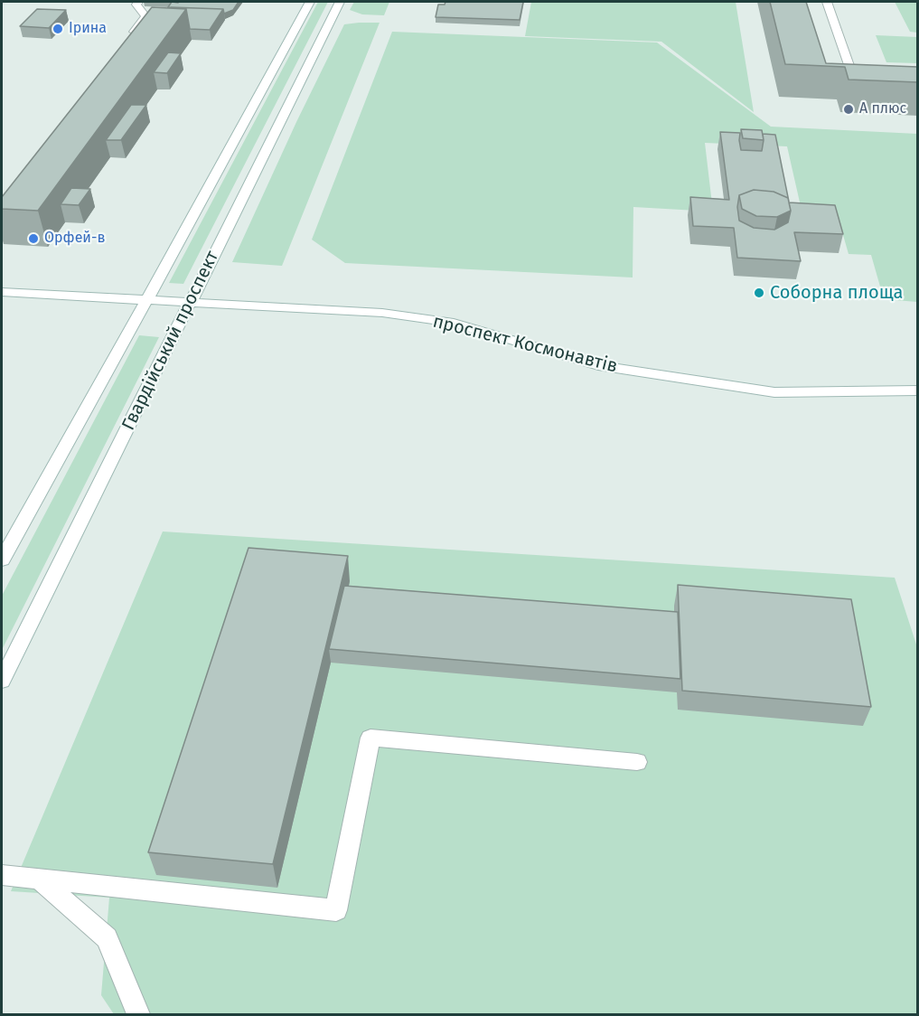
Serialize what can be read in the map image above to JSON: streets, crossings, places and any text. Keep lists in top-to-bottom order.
{
  "streets": {
    "main road": ["Гвардійський проспект", "проспект Космонавтів"]
  },
  "crossings": [
    ["Гвардійський проспект", "проспект Космонавтів"]
  ],
  "places": [
    "Ірина",
    "А плюс",
    "Орфей-в",
    "Соборна площа"
  ]
}
